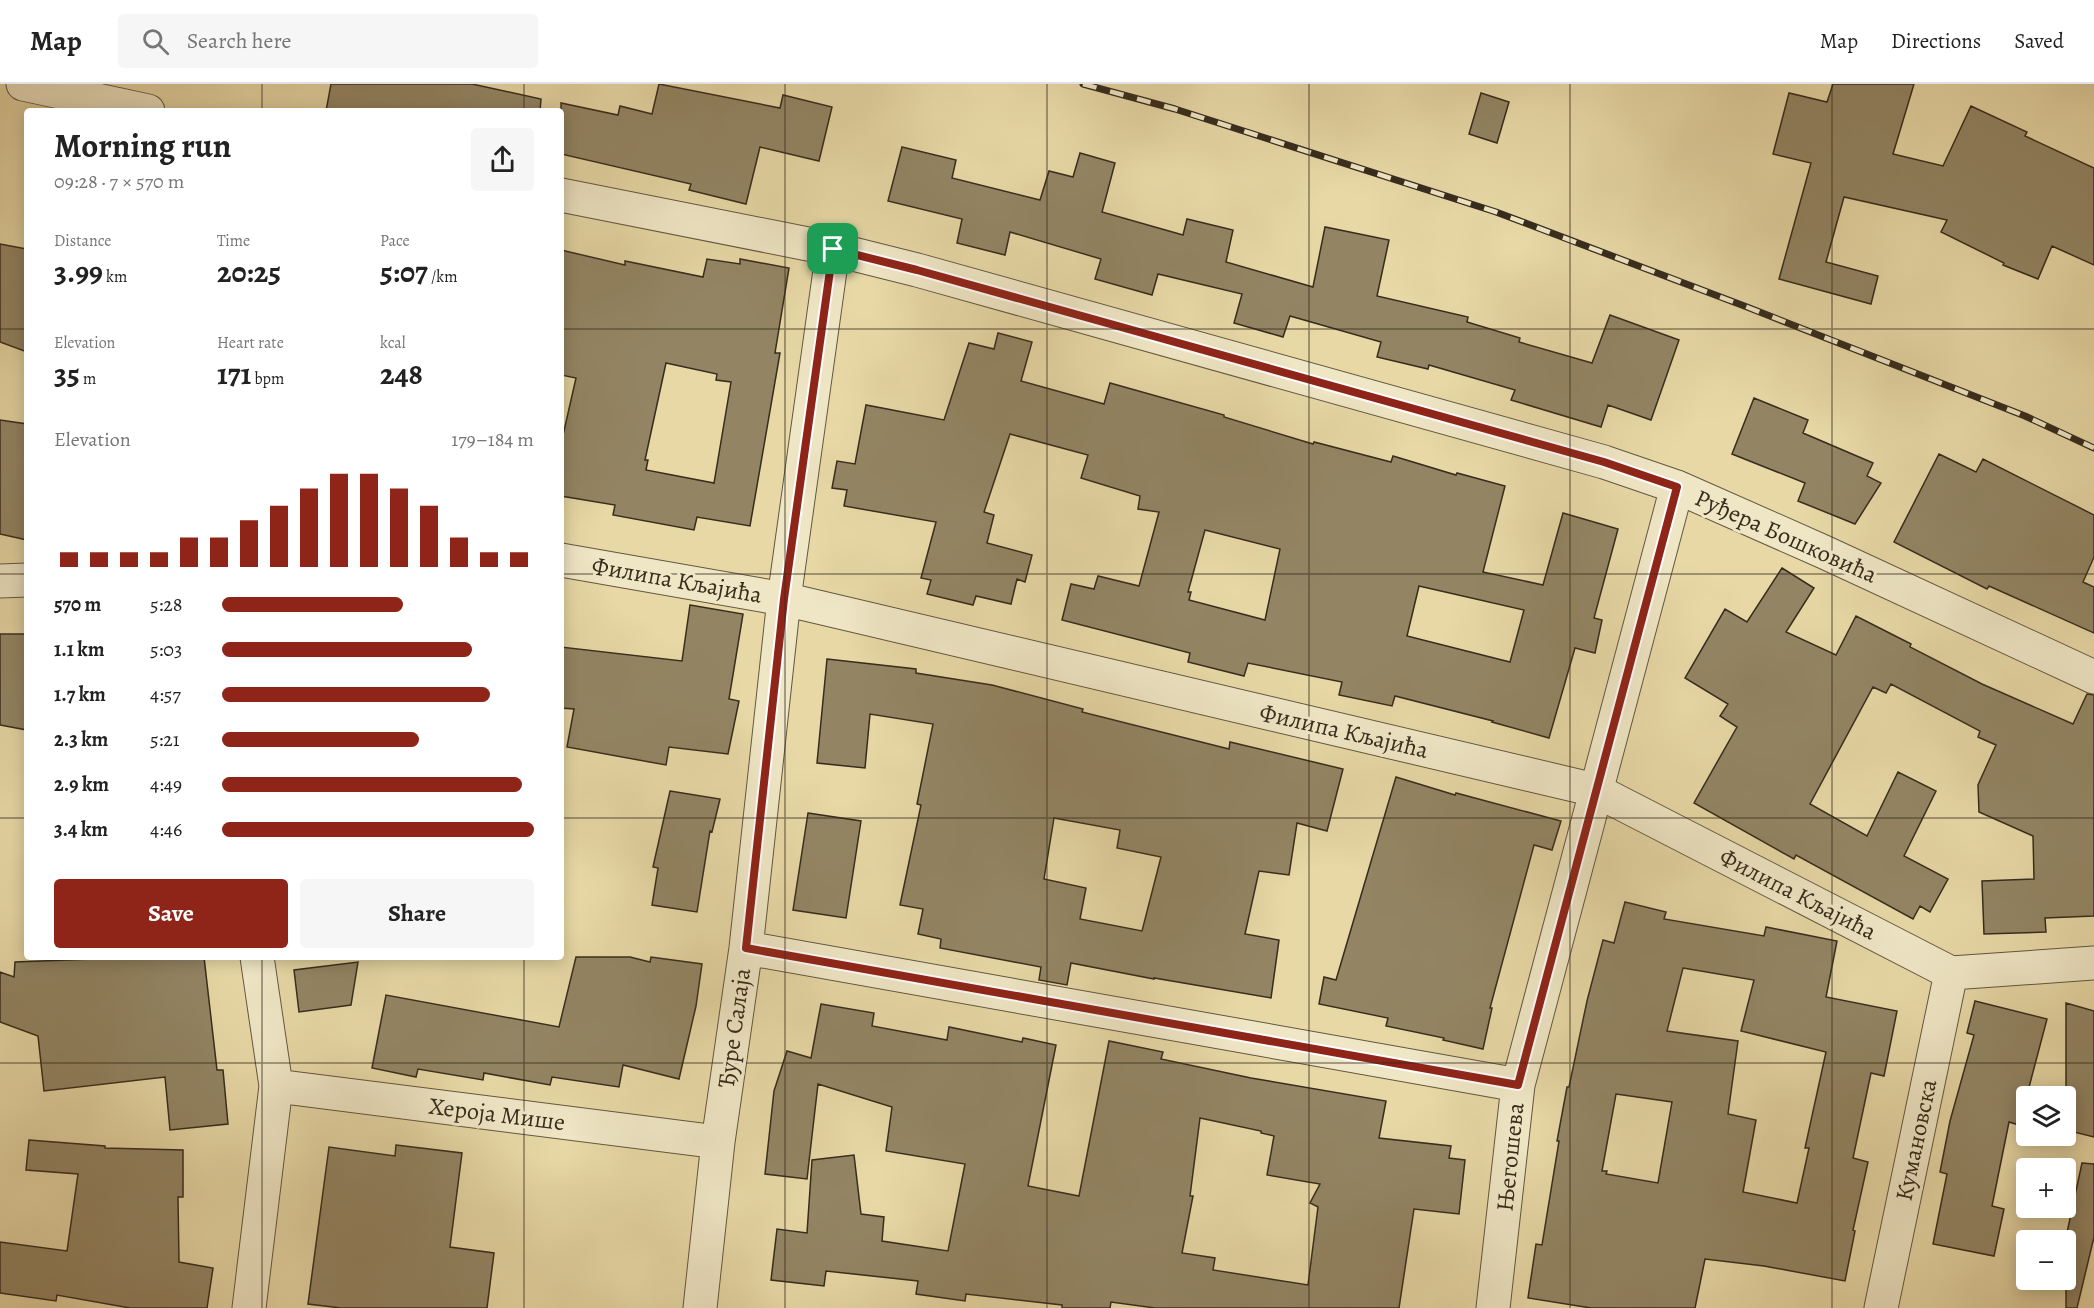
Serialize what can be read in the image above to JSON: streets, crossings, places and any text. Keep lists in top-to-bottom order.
{
  "streets": {
    "street": [
      "Руђера Бошковића",
      "Филипа Кљајића",
      "Ђуре Салаја",
      "Хероја Мише",
      "Кумановска",
      "Његошева"
    ]
  },
  "crossings": [
    ["Руђера Бошковића", "Ђуре Салаја"],
    ["Руђера Бошковића", "Његошева"],
    ["Филипа Кљајића", "Ђуре Салаја"],
    ["Филипа Кљајића", "Кумановска"],
    ["Филипа Кљајића", "Његошева"],
    ["Ђуре Салаја", "Хероја Мише"]
  ],
  "page": {
    "header": "Map",
    "search": "Search here",
    "nav": ["Map", "Directions", "Saved"],
    "heading": ["Morning run", "09:28 · 7 × 570 m"],
    "stats": [
      ["Distance", "3.99 km"],
      ["Time", "20:25"],
      ["Pace", "5:07 /km"],
      ["Elevation", "35 m"],
      ["Heart rate", "171 bpm"],
      ["kcal", "248"]
    ],
    "chart": ["Elevation", "179–184 m"],
    "list": [
      {
        "name": "570 m",
        "note": "5:28"
      },
      {
        "name": "1.1 km",
        "note": "5:03"
      },
      {
        "name": "1.7 km",
        "note": "4:57"
      },
      {
        "name": "2.3 km",
        "note": "5:21"
      },
      {
        "name": "2.9 km",
        "note": "4:49"
      },
      {
        "name": "3.4 km",
        "note": "4:46"
      }
    ],
    "buttons": ["Save", "Share"],
    "map_buttons": ["+", "−"]
  }
}
